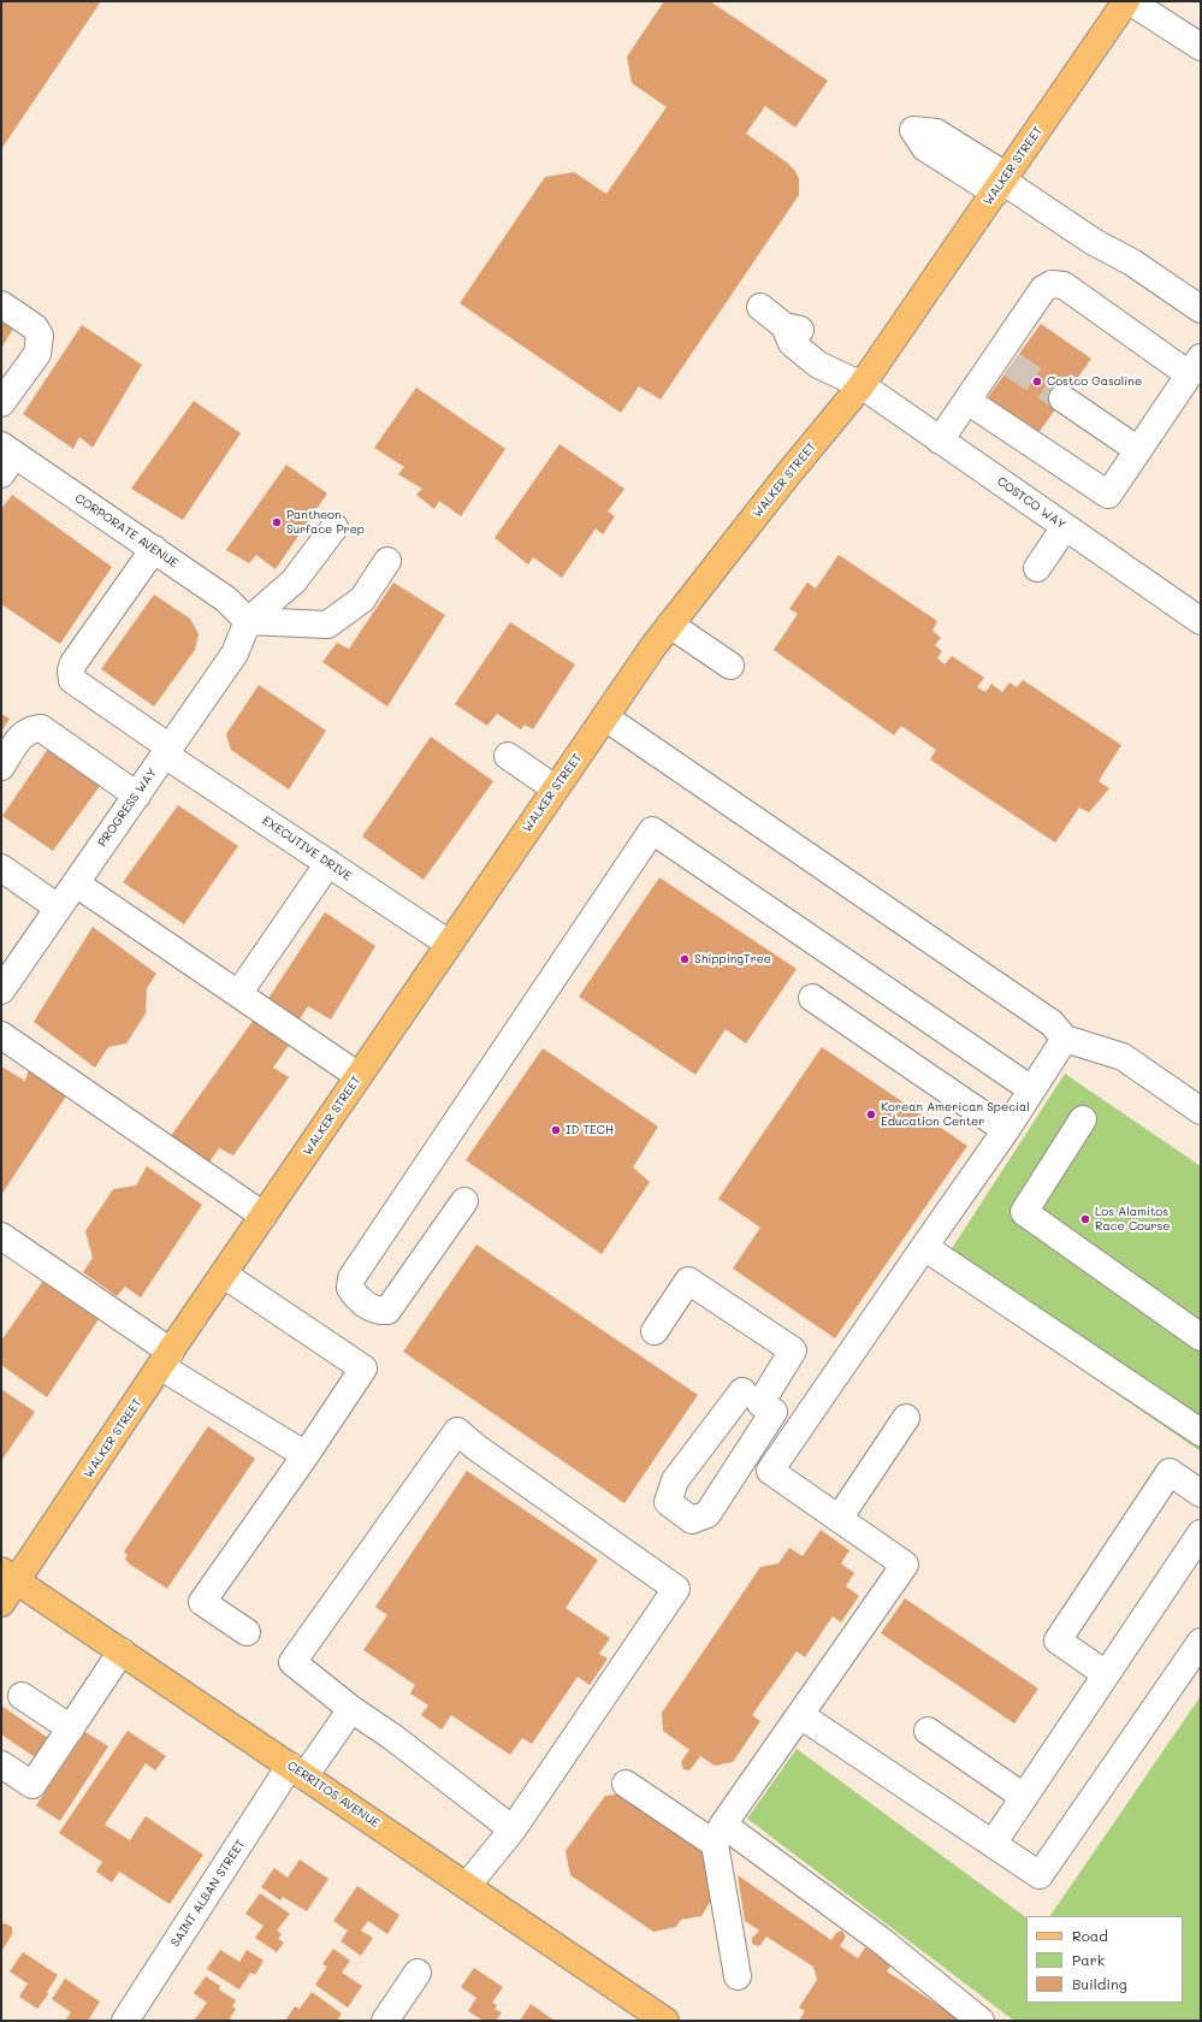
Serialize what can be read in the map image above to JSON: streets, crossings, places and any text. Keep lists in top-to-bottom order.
{
  "streets": {
    "main road": ["WALKER STREET", "CERRITOS AVENUE"],
    "street": [
      "COSTCO WAY",
      "CORPORATE AVENUE",
      "PROGRESS WAY",
      "EXECUTIVE DRIVE",
      "SAINT ALBAN STREET"
    ]
  },
  "crossings": [
    ["WALKER STREET", "COSTCO WAY"],
    ["WALKER STREET", "EXECUTIVE DRIVE"],
    ["WALKER STREET", "CERRITOS AVENUE"],
    ["CORPORATE AVENUE", "PROGRESS WAY"],
    ["CORPORATE AVENUE", "EXECUTIVE DRIVE"],
    ["PROGRESS WAY", "EXECUTIVE DRIVE"],
    ["CERRITOS AVENUE", "SAINT ALBAN STREET"]
  ],
  "places": [
    "Costco Gasoline",
    "Pantheon Surface Prep",
    "ShippingTree",
    "Korean American Special Education Center",
    "ID TECH",
    "Los Alamitos Race Course"
  ],
  "legend": ["Road", "Park", "Building"]
}
